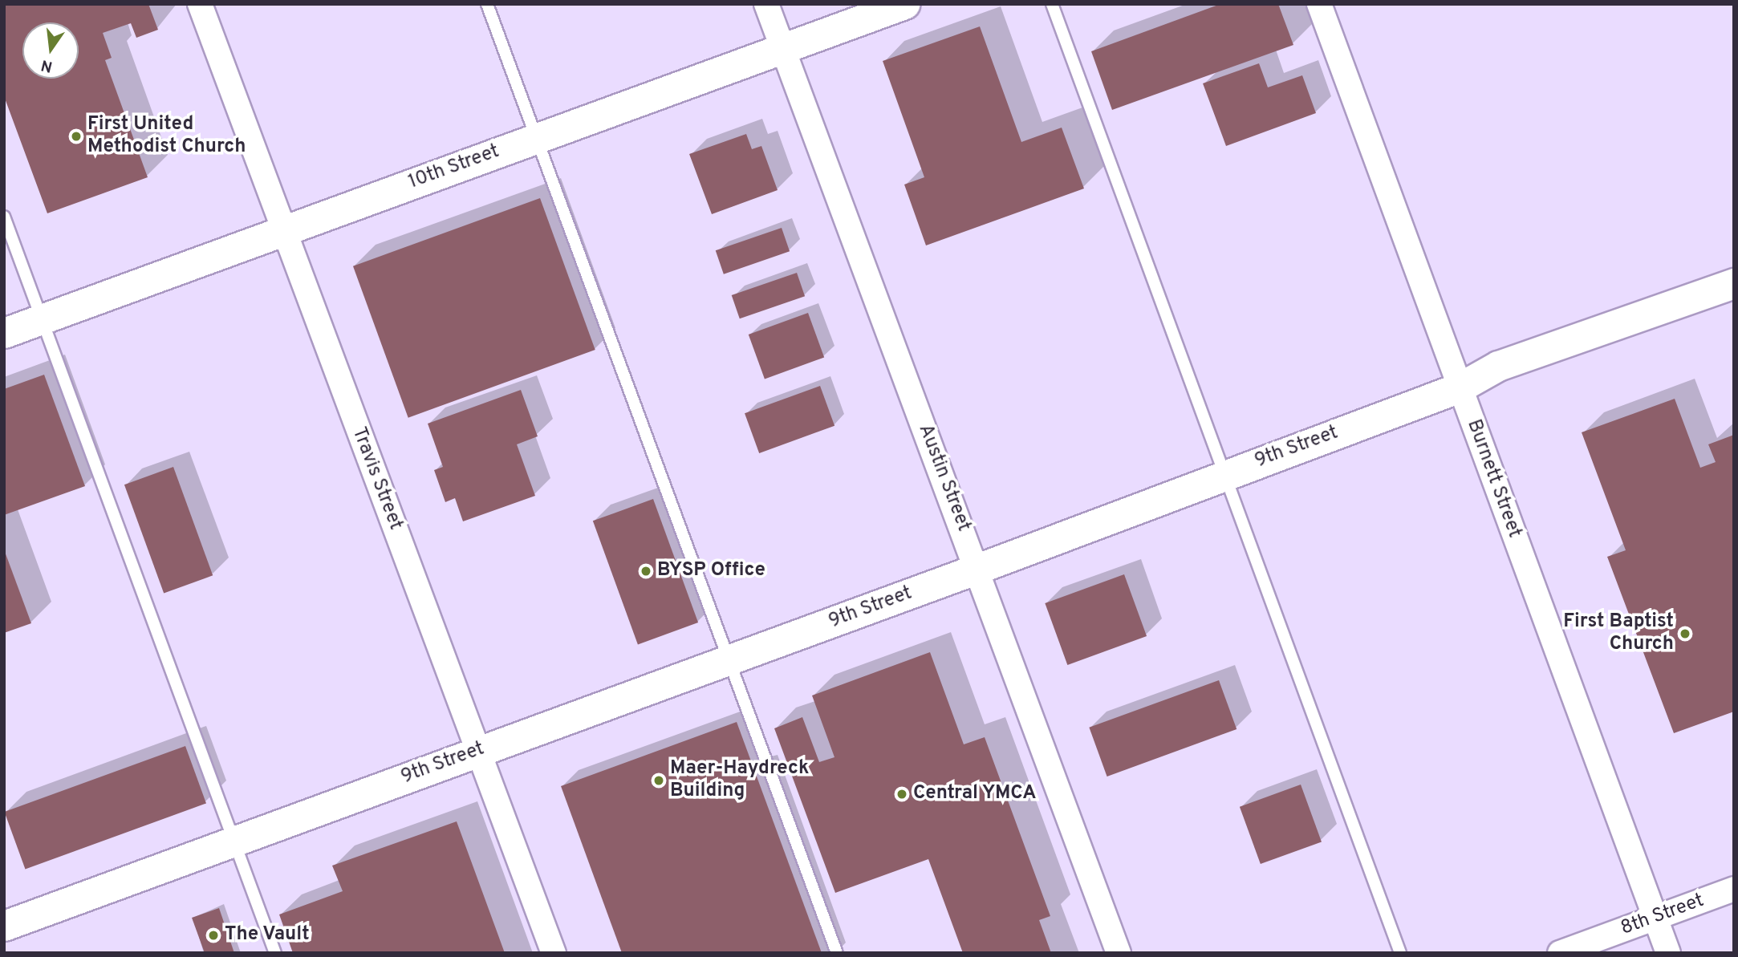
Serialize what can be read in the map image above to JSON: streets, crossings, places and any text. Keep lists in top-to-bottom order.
{
  "streets": {
    "street": [
      "10th Street",
      "9th Street",
      "Austin Street",
      "Travis Street",
      "Burnett Street",
      "8th Street"
    ]
  },
  "crossings": [
    ["10th Street", "Austin Street"],
    ["10th Street", "Travis Street"],
    ["9th Street", "Austin Street"],
    ["9th Street", "Travis Street"],
    ["9th Street", "Burnett Street"],
    ["Burnett Street", "8th Street"]
  ],
  "places": [
    "First United Methodist Church",
    "BYSP Office",
    "First Baptist Church",
    "Maer-Haydreck Building",
    "Central YMCA",
    "The Vault"
  ],
  "north": "bottom"
}
